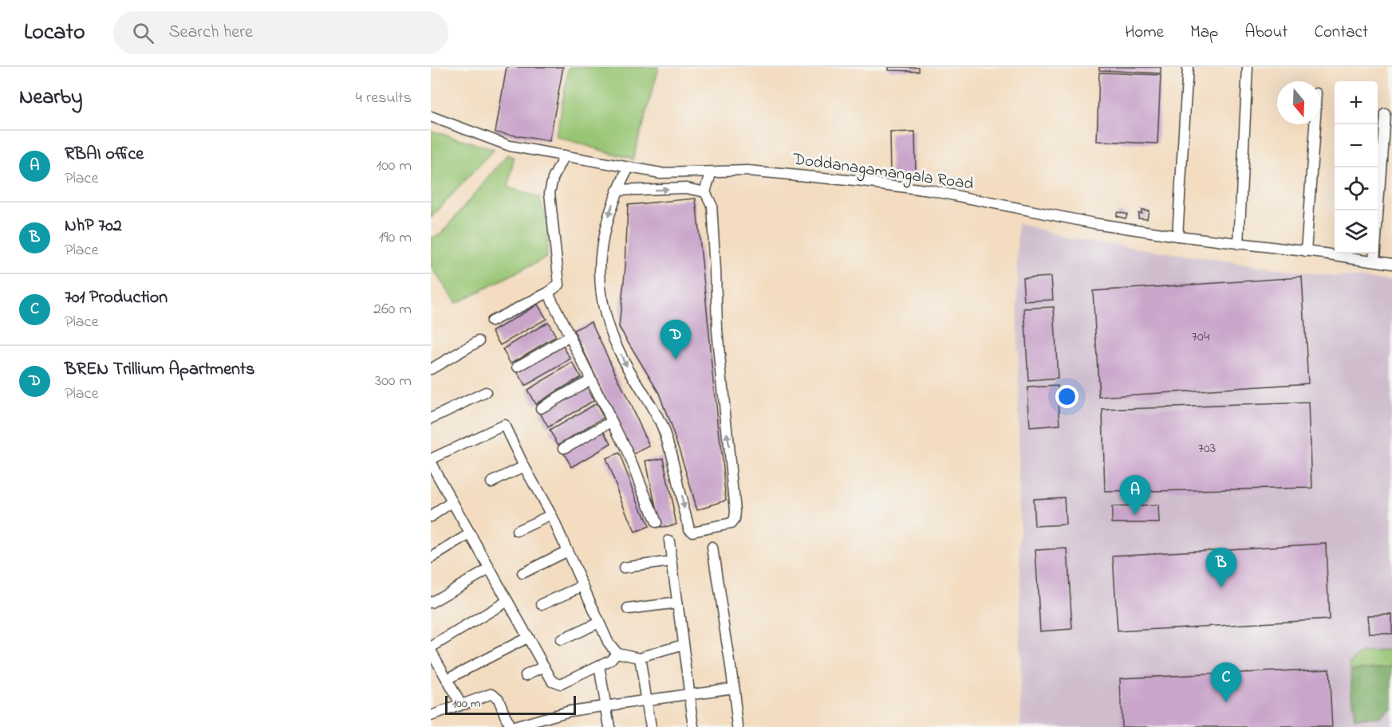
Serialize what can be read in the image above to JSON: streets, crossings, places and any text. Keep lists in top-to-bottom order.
{
  "streets": {
    "street": ["Doddanagamangala Road"]
  },
  "house_numbers": ["704", "703"],
  "scale_bar": "100 m",
  "north": "bottom",
  "page": {
    "header": "Locato",
    "search": "Search here",
    "nav": [
      "Home",
      "Map",
      "About",
      "Contact"
    ],
    "heading": ["Nearby", "4 results"],
    "map_buttons": ["+", "−"],
    "list": [
      {
        "mark": "A",
        "name": "RBAI office",
        "note": "Place",
        "value": "100 m"
      },
      {
        "mark": "B",
        "name": "NhP 702",
        "note": "Place",
        "value": "190 m"
      },
      {
        "mark": "C",
        "name": "701 Production",
        "note": "Place",
        "value": "260 m"
      },
      {
        "mark": "D",
        "name": "BREN Trillium Apartments",
        "note": "Place",
        "value": "300 m"
      }
    ],
    "pins": [
      "D",
      "A",
      "B",
      "C"
    ],
    "scale": "100 m"
  }
}
